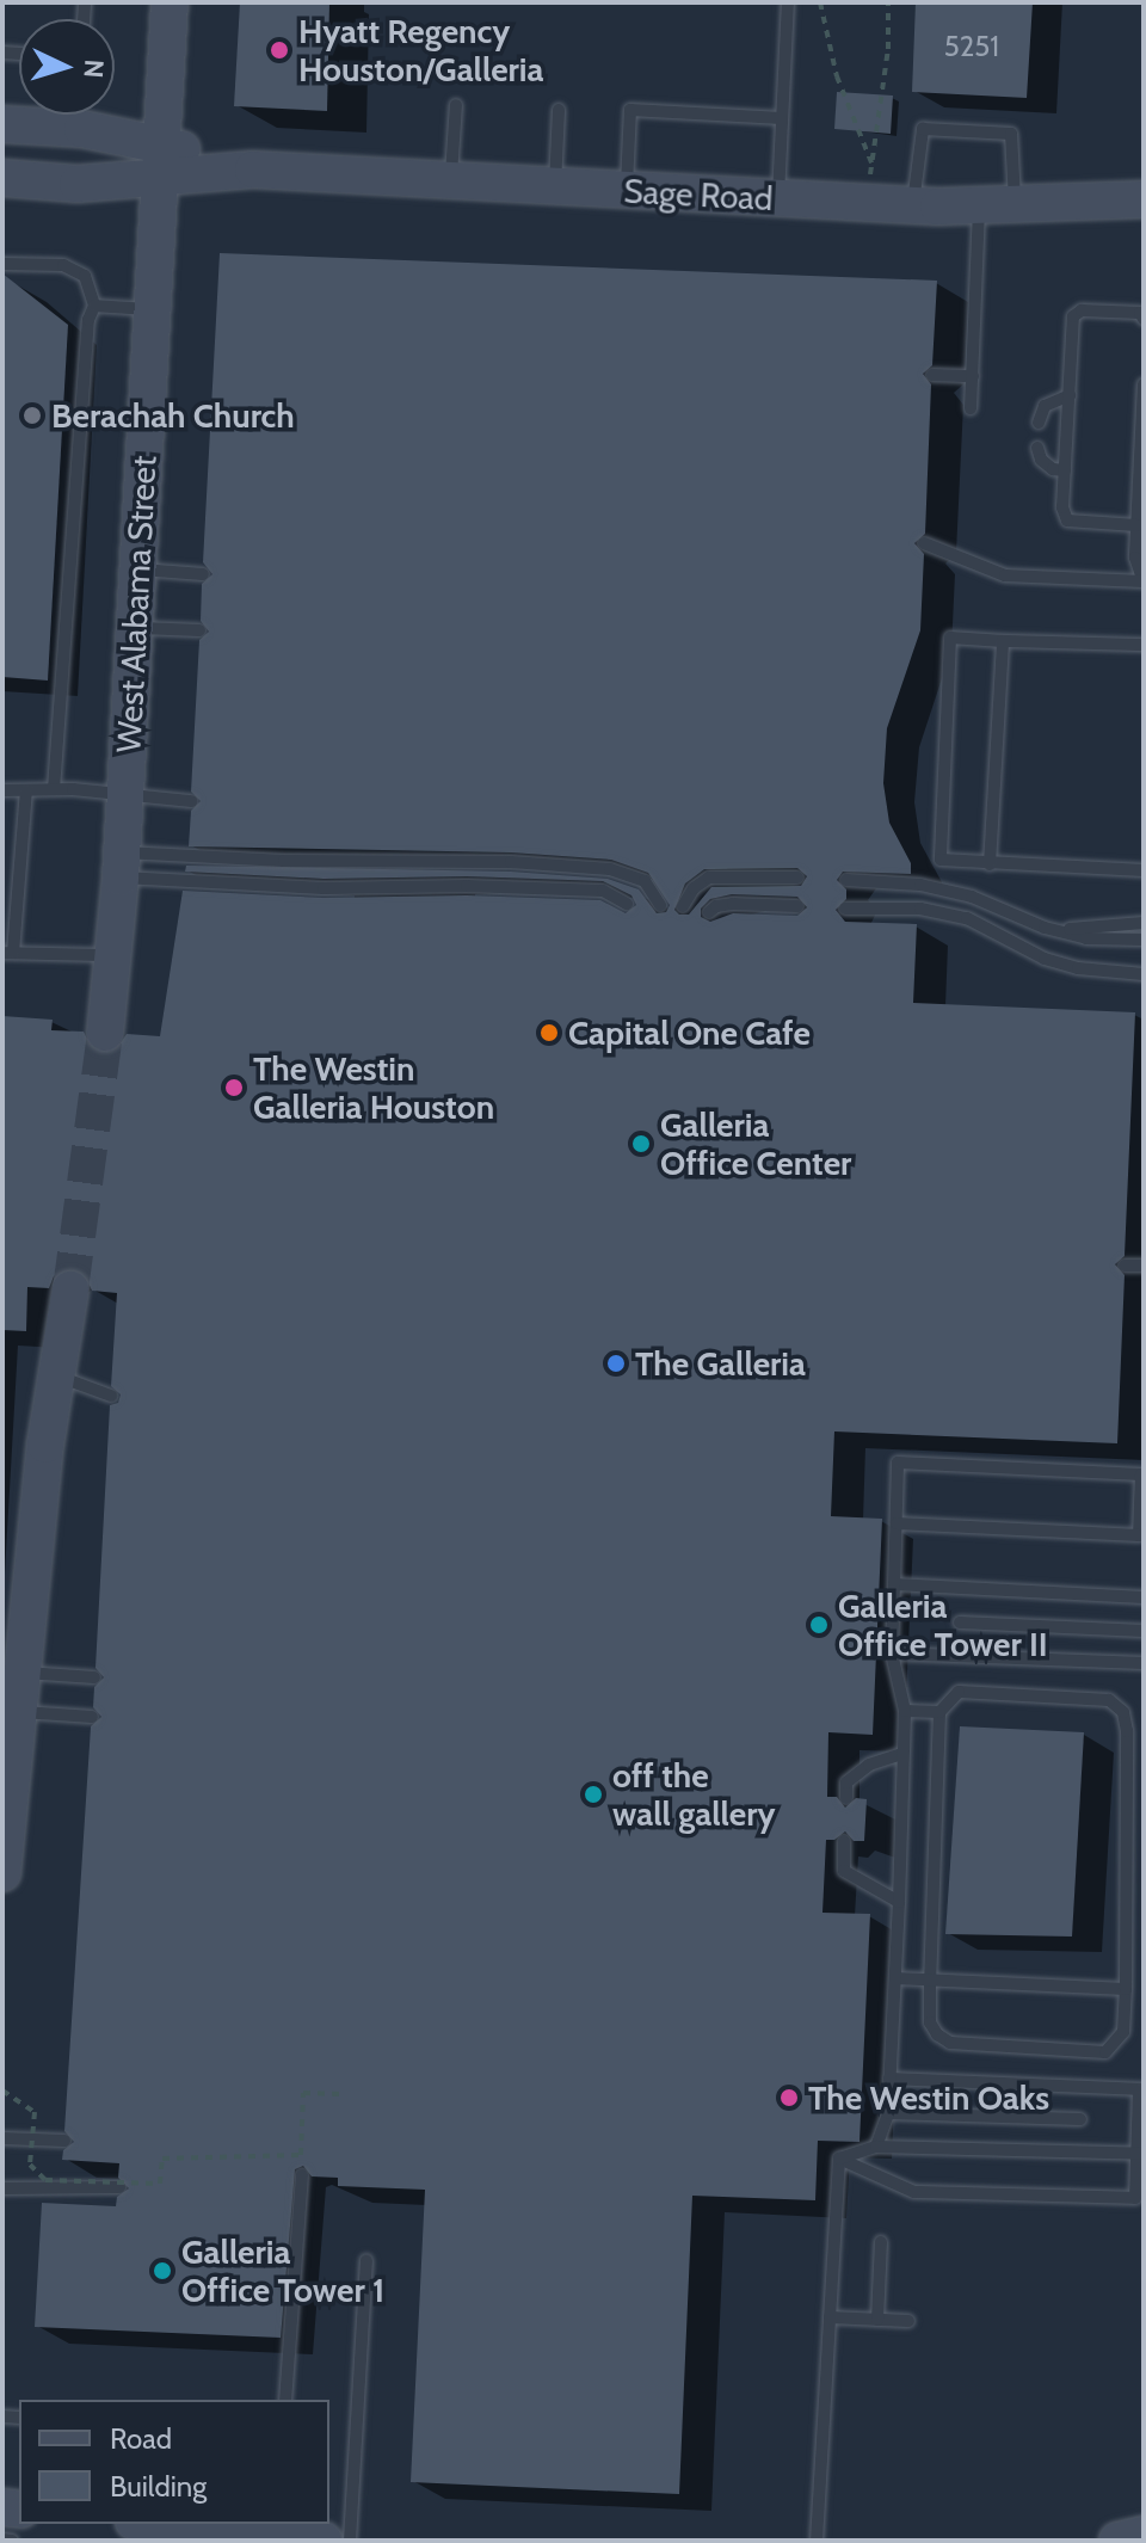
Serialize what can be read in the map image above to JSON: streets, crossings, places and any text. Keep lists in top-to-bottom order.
{
  "streets": {
    "main road": ["Sage Road", "West Alabama Street"]
  },
  "crossings": [
    ["Sage Road", "West Alabama Street"]
  ],
  "places": [
    "Hyatt Regency Houston/Galleria",
    "Berachah Church",
    "Capital One Cafe",
    "The Westin Galleria Houston",
    "Galleria Office Center",
    "The Galleria",
    "Galleria Office Tower II",
    "off the wall gallery",
    "The Westin Oaks",
    "Galleria Office Tower 1"
  ],
  "house_numbers": ["5251"],
  "legend": ["Road", "Building"],
  "north": "right"
}
